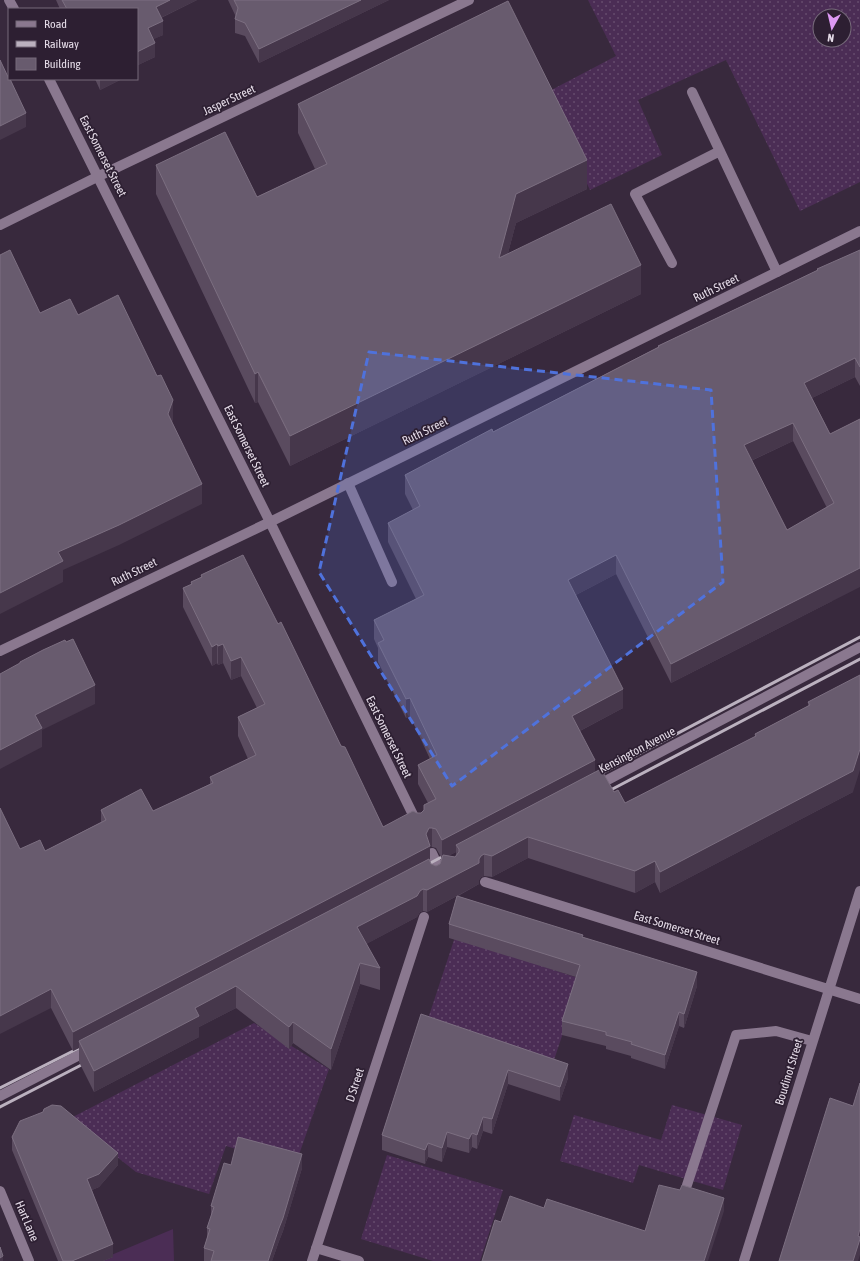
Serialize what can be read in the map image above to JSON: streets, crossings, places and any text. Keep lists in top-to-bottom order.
{
  "streets": {
    "street": [
      "Jasper Street",
      "East Somerset Street",
      "Ruth Street",
      "Kensington Avenue",
      "Boudinot Street",
      "D Street",
      "Hart Lane"
    ]
  },
  "crossings": [
    ["Jasper Street", "East Somerset Street"],
    ["East Somerset Street", "Ruth Street"],
    ["East Somerset Street", "Boudinot Street"]
  ],
  "legend": ["Road", "Railway", "Building"],
  "north": "bottom"
}
